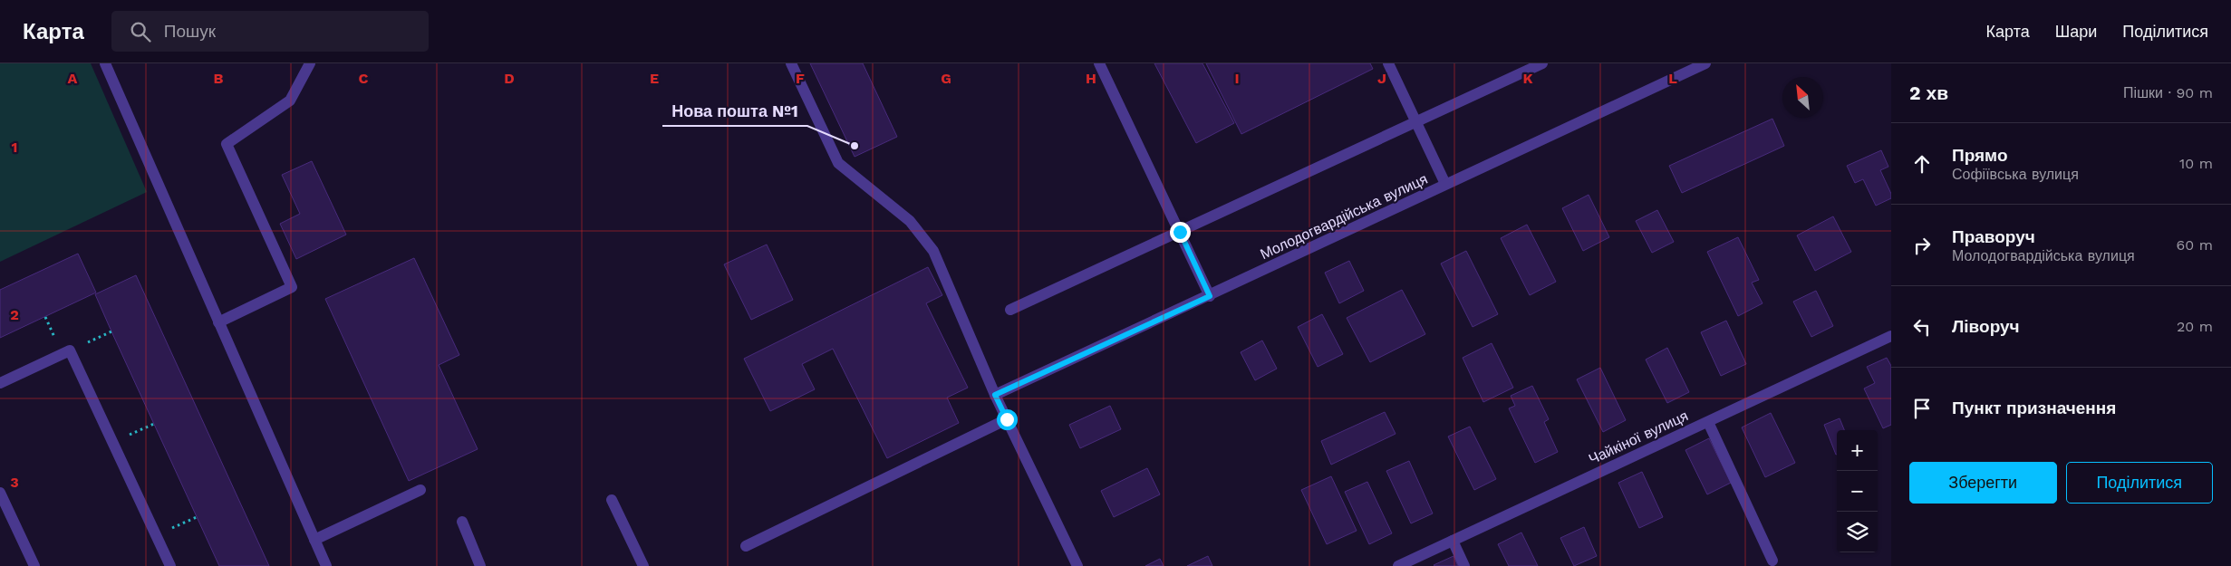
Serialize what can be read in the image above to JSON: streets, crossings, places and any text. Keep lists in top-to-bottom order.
{
  "streets": {
    "street": ["Молодогвардійська вулиця", "Чайкіної вулиця"]
  },
  "places": ["Нова пошта №1"],
  "north": "top left",
  "page": {
    "header": "Карта",
    "search": "Пошук",
    "nav": ["Карта", "Шари", "Поділитися"],
    "heading": ["2 хв", "Пішки · 90 m"],
    "list": [
      ["Прямо", "Софіївська вулиця", "10 m"],
      ["Праворуч", "Молодогвардійська вулиця", "60 m"],
      ["Ліворуч", "20 m"],
      "Пункт призначення"
    ],
    "map_buttons": ["+", "−"],
    "buttons": ["Зберегти", "Поділитися"]
  },
  "grid": {
    "columns": [
      "A",
      "B",
      "C",
      "D",
      "E",
      "F",
      "G",
      "H",
      "I",
      "J",
      "K",
      "L"
    ],
    "rows": ["1", "2", "3"]
  }
}
